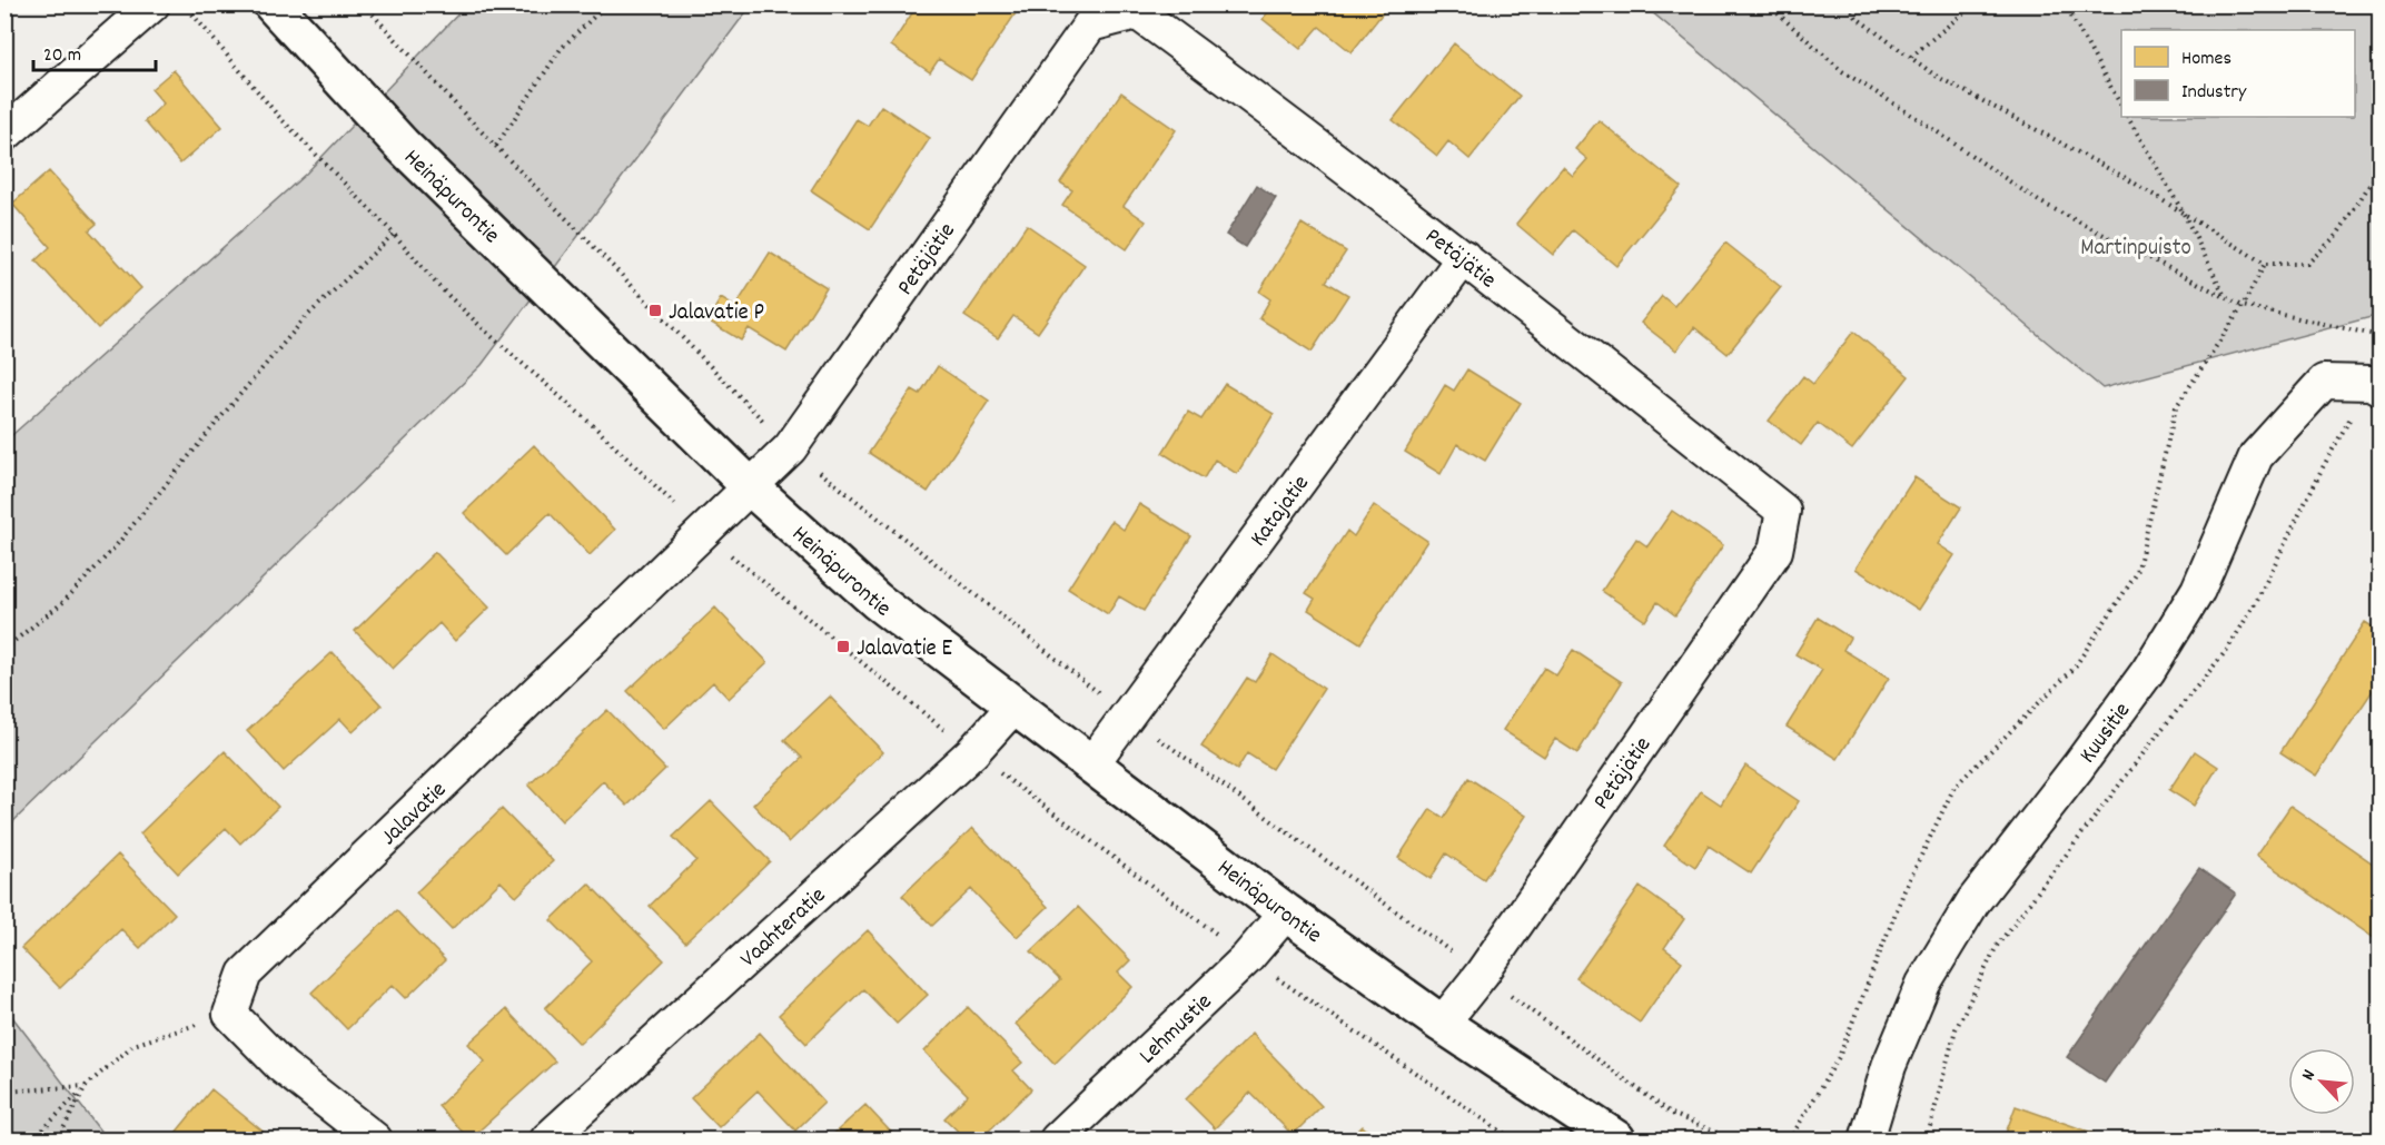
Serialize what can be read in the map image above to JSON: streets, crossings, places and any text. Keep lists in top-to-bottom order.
{
  "streets": {
    "street": [
      "Heinäpurontie",
      "Petäjätie",
      "Katajatie",
      "Kuusitie",
      "Jalavatie",
      "Vaahteratie",
      "Lehmustie"
    ]
  },
  "crossings": [
    ["Heinäpurontie", "Petäjätie"],
    ["Heinäpurontie", "Katajatie"],
    ["Heinäpurontie", "Jalavatie"],
    ["Heinäpurontie", "Vaahteratie"],
    ["Heinäpurontie", "Lehmustie"],
    ["Petäjätie", "Katajatie"],
    ["Petäjätie", "Jalavatie"]
  ],
  "parks": ["Martinpuisto"],
  "places": {
    "transit": ["Jalavatie P", "Jalavatie E"]
  },
  "legend": ["Homes", "Industry"],
  "scale_bar": "20 m",
  "north": "top left"
}
